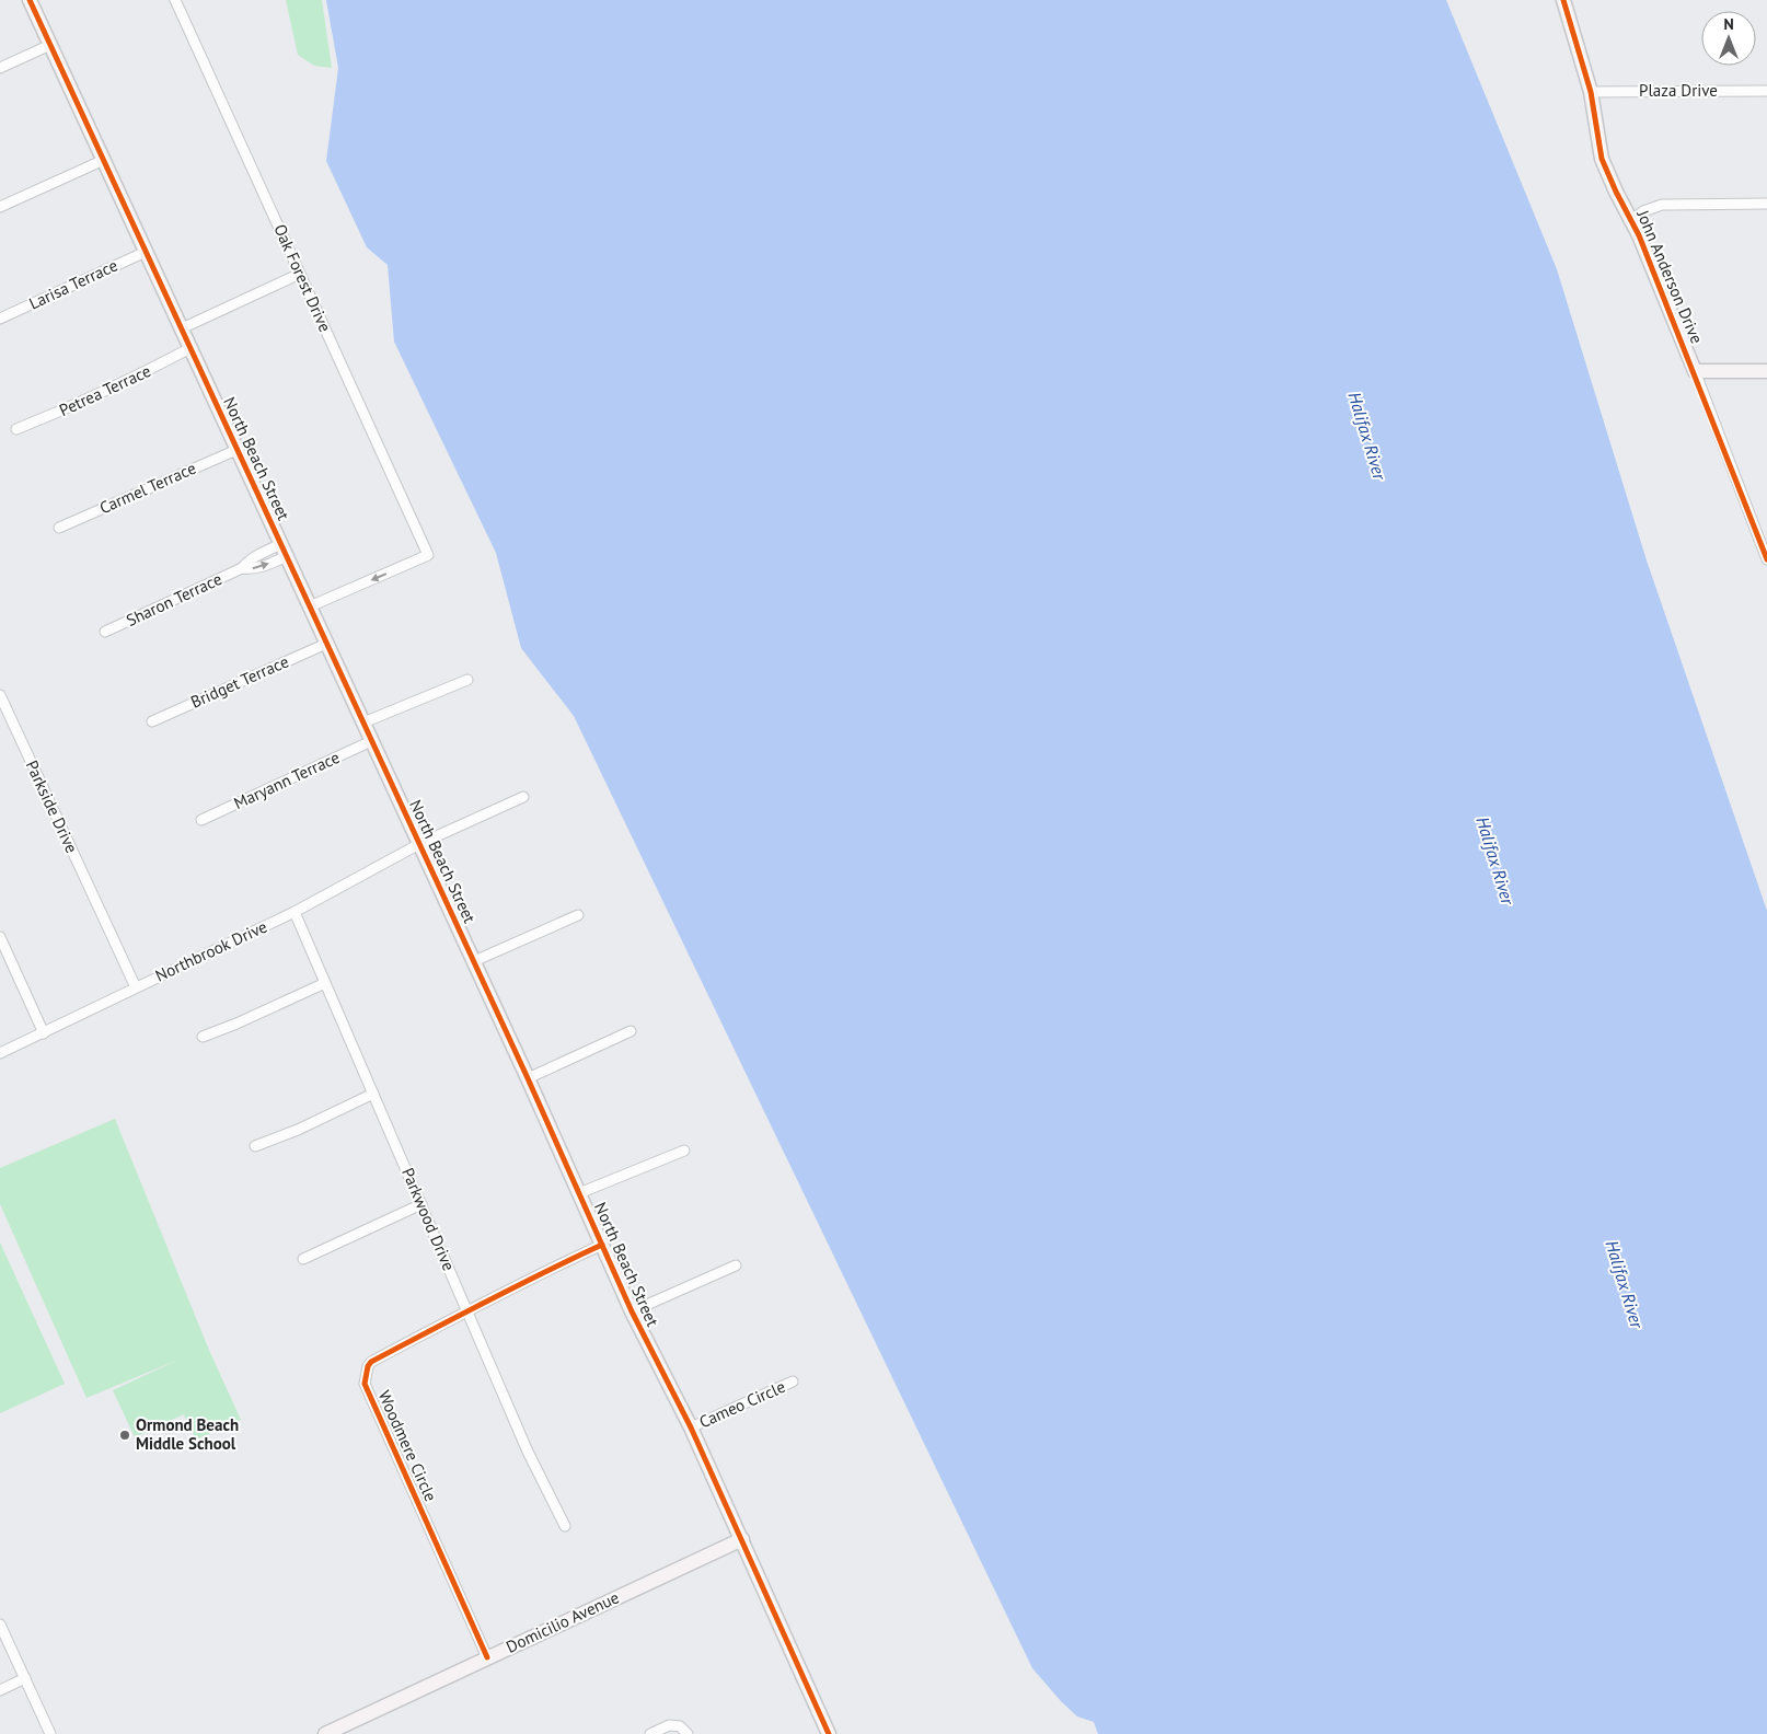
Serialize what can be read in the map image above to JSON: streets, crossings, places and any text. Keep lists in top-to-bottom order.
{
  "streets": {
    "street": [
      "Plaza Drive",
      "John Anderson Drive",
      "Oak Forest Drive",
      "Larisa Terrace",
      "Petrea Terrace",
      "North Beach Street",
      "Carmel Terrace",
      "Sharon Terrace",
      "Bridget Terrace",
      "Maryann Terrace",
      "Parkside Drive",
      "Northbrook Drive",
      "Parkwood Drive",
      "Cameo Circle",
      "Woodmere Circle",
      "Domicilio Avenue"
    ]
  },
  "crossings": [
    ["Plaza Drive", "John Anderson Drive"],
    ["Oak Forest Drive", "North Beach Street"],
    ["Larisa Terrace", "North Beach Street"],
    ["Petrea Terrace", "North Beach Street"],
    ["North Beach Street", "Carmel Terrace"],
    ["North Beach Street", "Sharon Terrace"],
    ["North Beach Street", "Bridget Terrace"],
    ["North Beach Street", "Maryann Terrace"],
    ["North Beach Street", "Northbrook Drive"],
    ["North Beach Street", "Cameo Circle"],
    ["North Beach Street", "Woodmere Circle"],
    ["North Beach Street", "Domicilio Avenue"],
    ["Parkside Drive", "Northbrook Drive"],
    ["Northbrook Drive", "Parkwood Drive"],
    ["Parkwood Drive", "Woodmere Circle"],
    ["Woodmere Circle", "Domicilio Avenue"]
  ],
  "water": ["Halifax River"],
  "places": ["Ormond Beach Middle School"],
  "north": "top"
}
